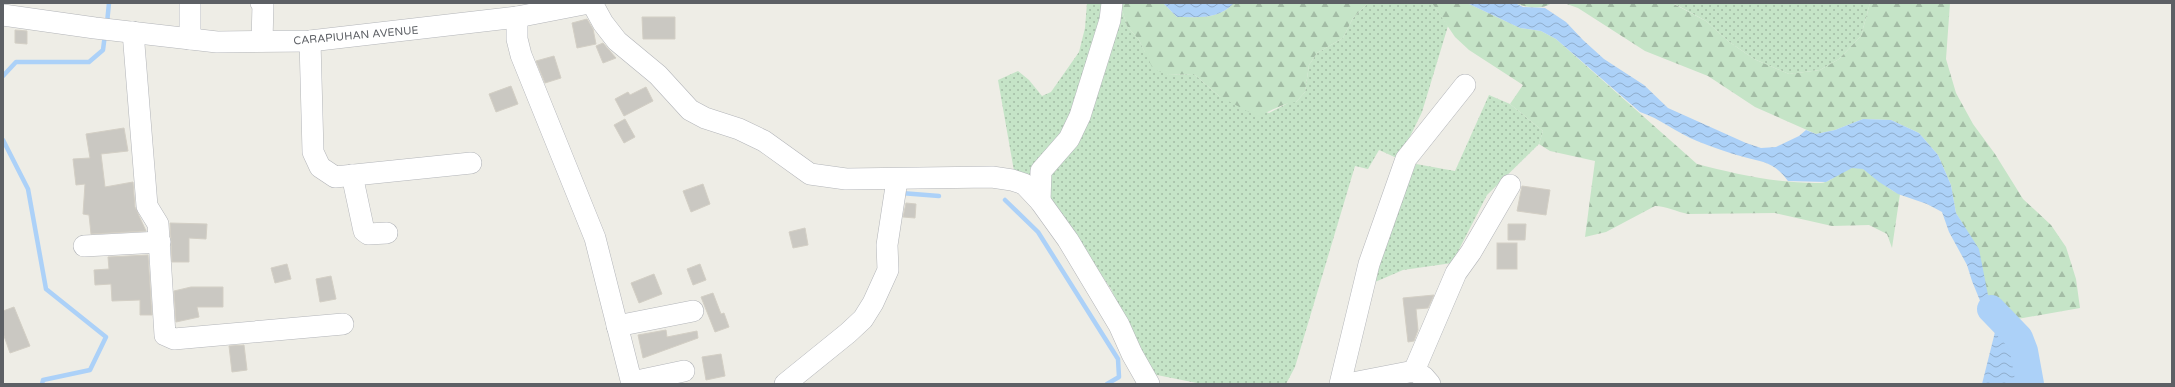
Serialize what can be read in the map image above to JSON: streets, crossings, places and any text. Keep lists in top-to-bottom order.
{
  "streets": {
    "street": ["CARAPIUHAN AVENUE"]
  }
}
